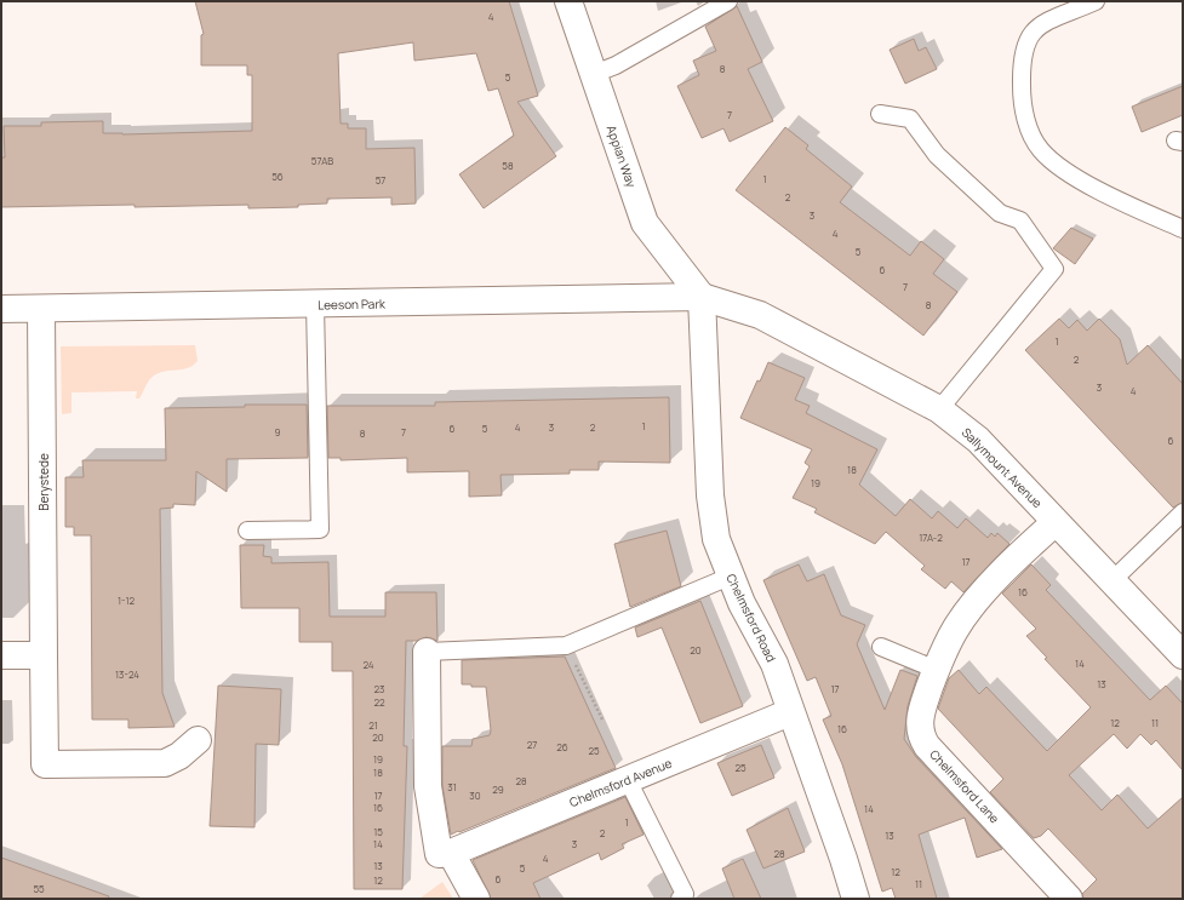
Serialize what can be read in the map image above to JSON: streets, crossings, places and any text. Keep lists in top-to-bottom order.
{
  "streets": {
    "street": [
      "Appian Way",
      "Leeson Park",
      "Sallymount Avenue",
      "Berystede",
      "Chelmsford Road",
      "Chelmsford Avenue",
      "Chelmsford Lane"
    ]
  },
  "crossings": [
    ["Appian Way", "Leeson Park"],
    ["Appian Way", "Sallymount Avenue"],
    ["Appian Way", "Chelmsford Road"],
    ["Leeson Park", "Sallymount Avenue"],
    ["Leeson Park", "Berystede"],
    ["Leeson Park", "Chelmsford Road"],
    ["Sallymount Avenue", "Chelmsford Road"],
    ["Sallymount Avenue", "Chelmsford Lane"],
    ["Chelmsford Road", "Chelmsford Avenue"]
  ],
  "house_numbers": [
    "4",
    "8",
    "5",
    "7",
    "57AB",
    "58",
    "56",
    "1",
    "57",
    "2",
    "3",
    "4",
    "5",
    "6",
    "7",
    "8",
    "1",
    "2",
    "3",
    "4",
    "1",
    "4",
    "3",
    "2",
    "6",
    "5",
    "9",
    "7",
    "8",
    "6",
    "18",
    "19",
    "17A-2",
    "17",
    "16",
    "1-12",
    "20",
    "14",
    "24",
    "13-24",
    "13",
    "23",
    "17",
    "22",
    "12",
    "11",
    "21",
    "16",
    "20",
    "27",
    "26",
    "25",
    "19",
    "25",
    "18",
    "28",
    "31",
    "29",
    "17",
    "30",
    "16",
    "14",
    "1",
    "15",
    "2",
    "13",
    "14",
    "3",
    "28",
    "4",
    "13",
    "5",
    "12",
    "6",
    "12",
    "11",
    "55"
  ]
}
